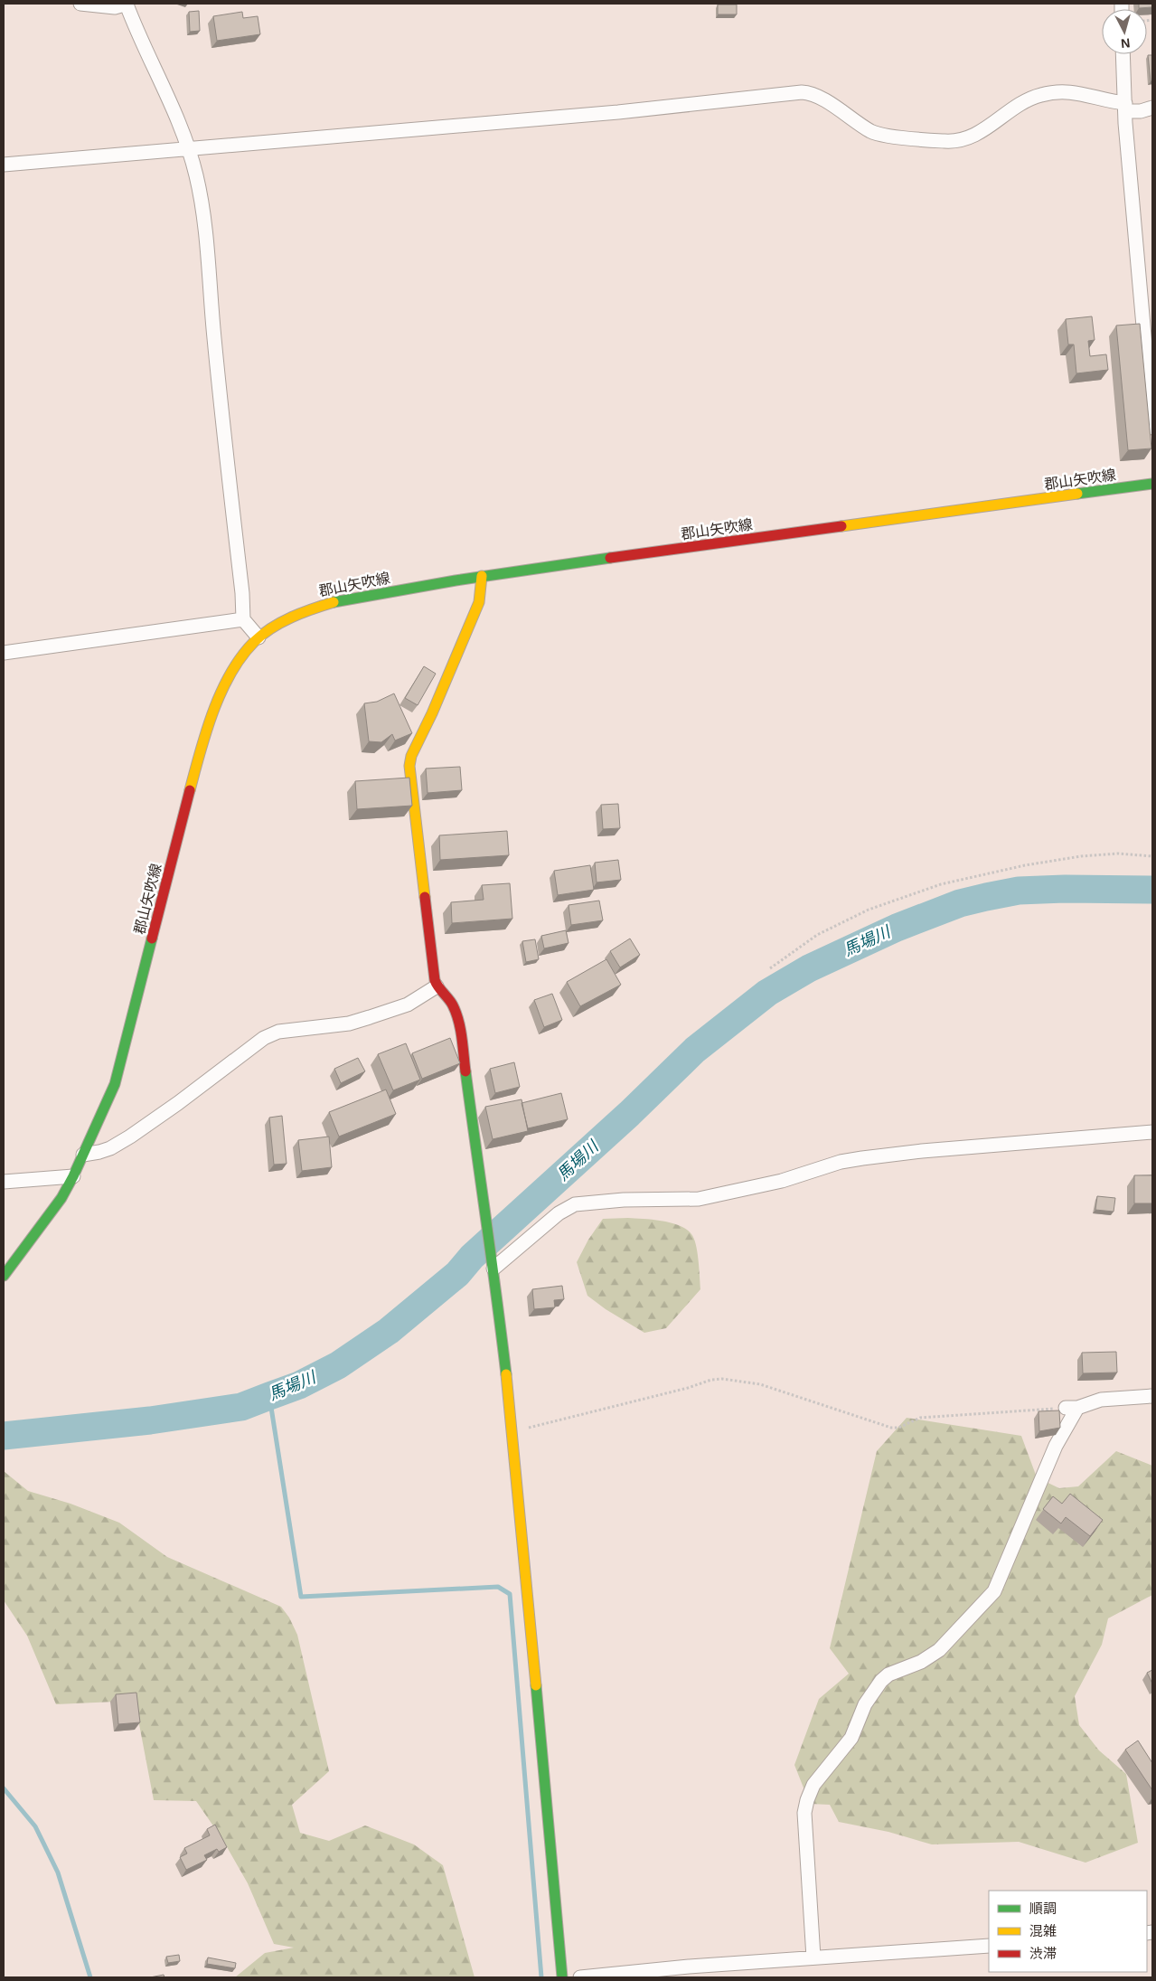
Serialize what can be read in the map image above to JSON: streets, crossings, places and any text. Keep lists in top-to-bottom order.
{
  "streets": {
    "main road": ["郡山矢吹線"]
  },
  "water": ["馬場川"],
  "legend": ["順調", "混雑", "渋滞"],
  "north": "bottom"
}
